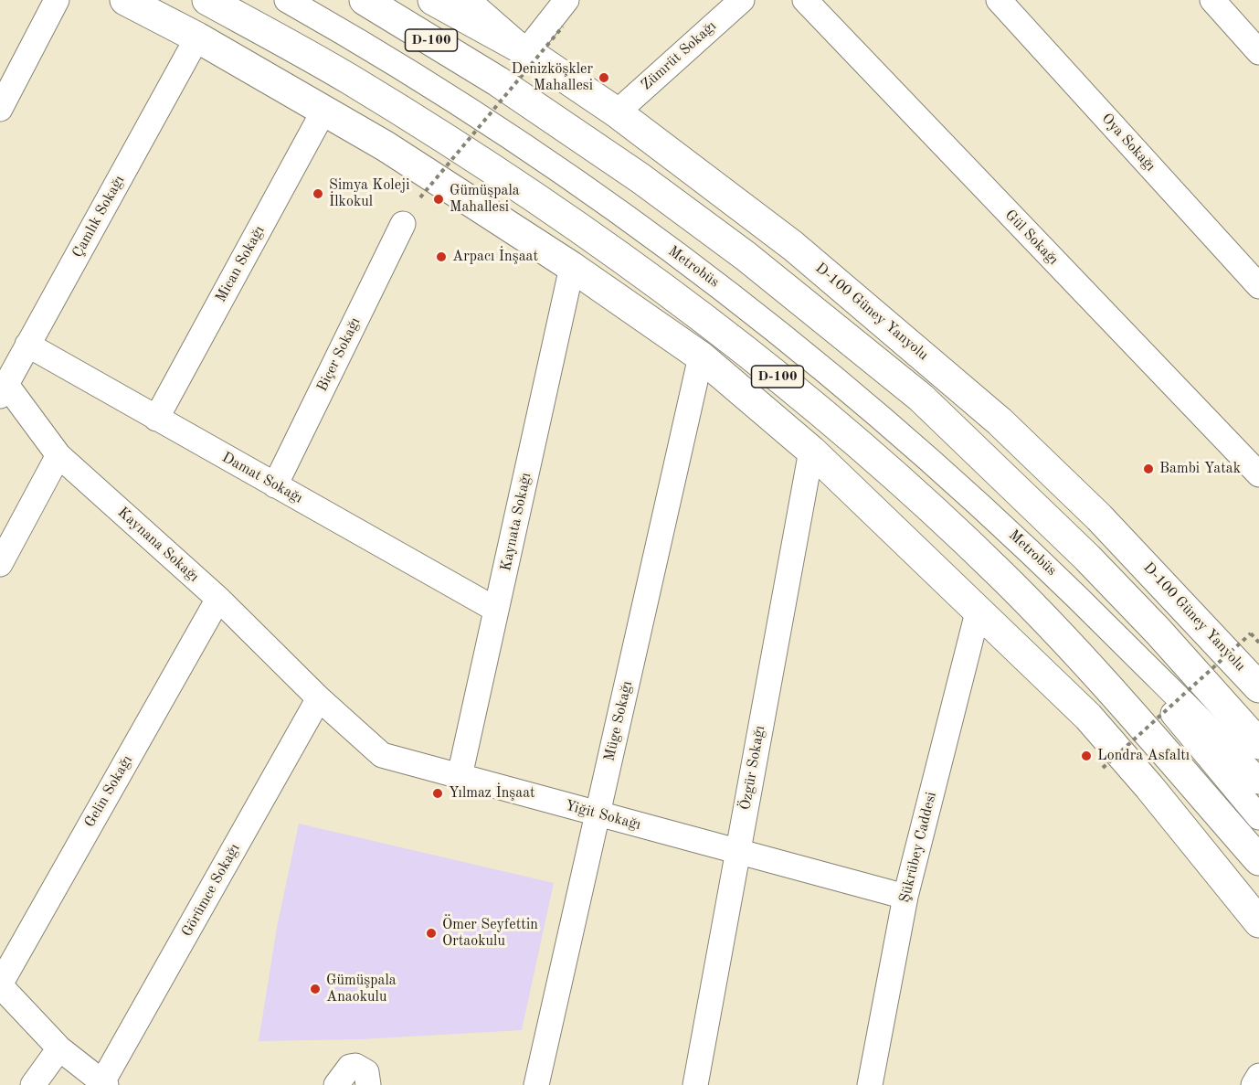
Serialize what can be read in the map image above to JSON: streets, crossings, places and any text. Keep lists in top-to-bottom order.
{
  "streets": {
    "main road": ["D-100", "D-100 Güney Yanyolu"],
    "street": [
      "Zümrüt Sokağı",
      "Oya Sokağı",
      "Çamlık Sokağı",
      "Gül Sokağı",
      "Mican Sokağı",
      "Metrobüs",
      "Biçer Sokağı",
      "Damat Sokağı",
      "Kaynata Sokağı",
      "Kaynana Sokağı",
      "Müge Sokağı",
      "Özgür Sokağı",
      "Gelin Sokağı",
      "Yiğit Sokağı",
      "Şükrübey Caddesi",
      "Görümce Sokağı"
    ]
  },
  "crossings": [
    ["Zümrüt Sokağı", "D-100 Güney Yanyolu"],
    ["Çamlık Sokağı", "Damat Sokağı"],
    ["Çamlık Sokağı", "Kaynana Sokağı"],
    ["Mican Sokağı", "Damat Sokağı"],
    ["Biçer Sokağı", "Damat Sokağı"],
    ["Damat Sokağı", "Kaynata Sokağı"],
    ["Kaynata Sokağı", "Yiğit Sokağı"],
    ["Kaynana Sokağı", "Gelin Sokağı"],
    ["Kaynana Sokağı", "Yiğit Sokağı"],
    ["Kaynana Sokağı", "Görümce Sokağı"],
    ["Müge Sokağı", "Yiğit Sokağı"],
    ["Özgür Sokağı", "Yiğit Sokağı"],
    ["Yiğit Sokağı", "Şükrübey Caddesi"],
    ["Yiğit Sokağı", "Görümce Sokağı"]
  ],
  "places": [
    "Denizköşkler Mahallesi",
    "Simya Koleji İlkokul",
    "Gümüşpala Mahallesi",
    "Arpacı İnşaat",
    "Bambi Yatak",
    "Londra Asfaltı",
    "Yılmaz İnşaat",
    "Ömer Seyfettin Ortaokulu",
    "Gümüşpala Anaokulu"
  ]
}
